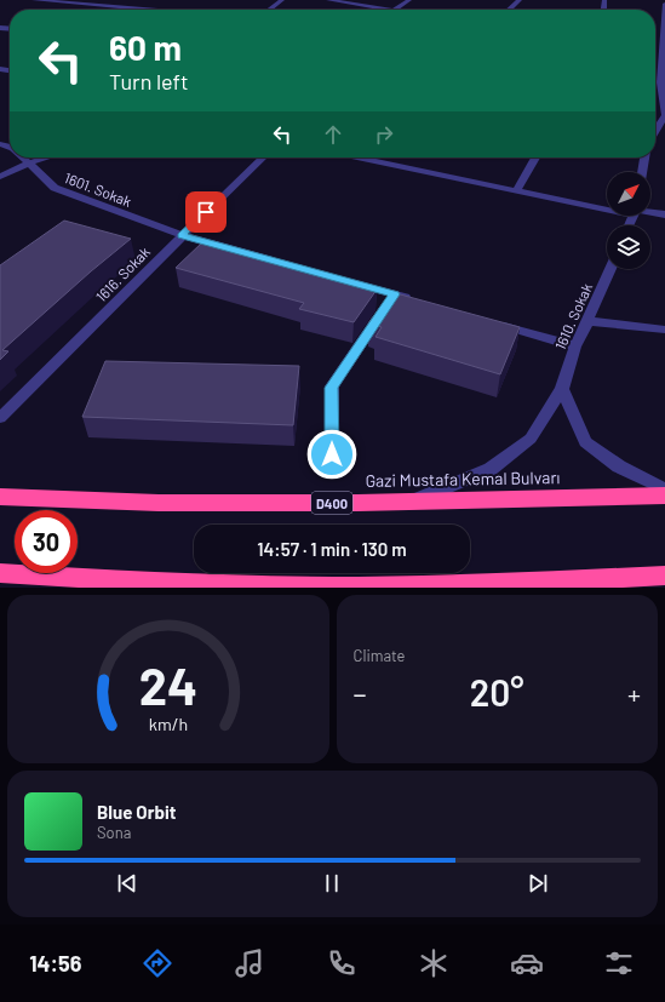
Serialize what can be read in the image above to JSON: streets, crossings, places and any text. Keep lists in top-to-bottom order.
{
  "streets": {
    "highway": ["Gazi Mustafa Kemal Bulvarı", "D400"],
    "street": ["1601. Sokak", "1616. Sokak", "1610. Sokak"]
  },
  "crossings": [
    ["1601. Sokak", "1616. Sokak"],
    ["1610. Sokak", "Gazi Mustafa Kemal Bulvarı"]
  ],
  "north": "top right",
  "page": {
    "turn": ["60 m", "Turn left"],
    "limit": "30",
    "trip": "14:57 · 1 min · 130 m",
    "tile": "Climate",
    "heat": ["−", "20°", "+"],
    "song": ["Blue Orbit", "Sona"],
    "tabs": "14:56",
    "gauge": ["24", "km/h"]
  }
}
